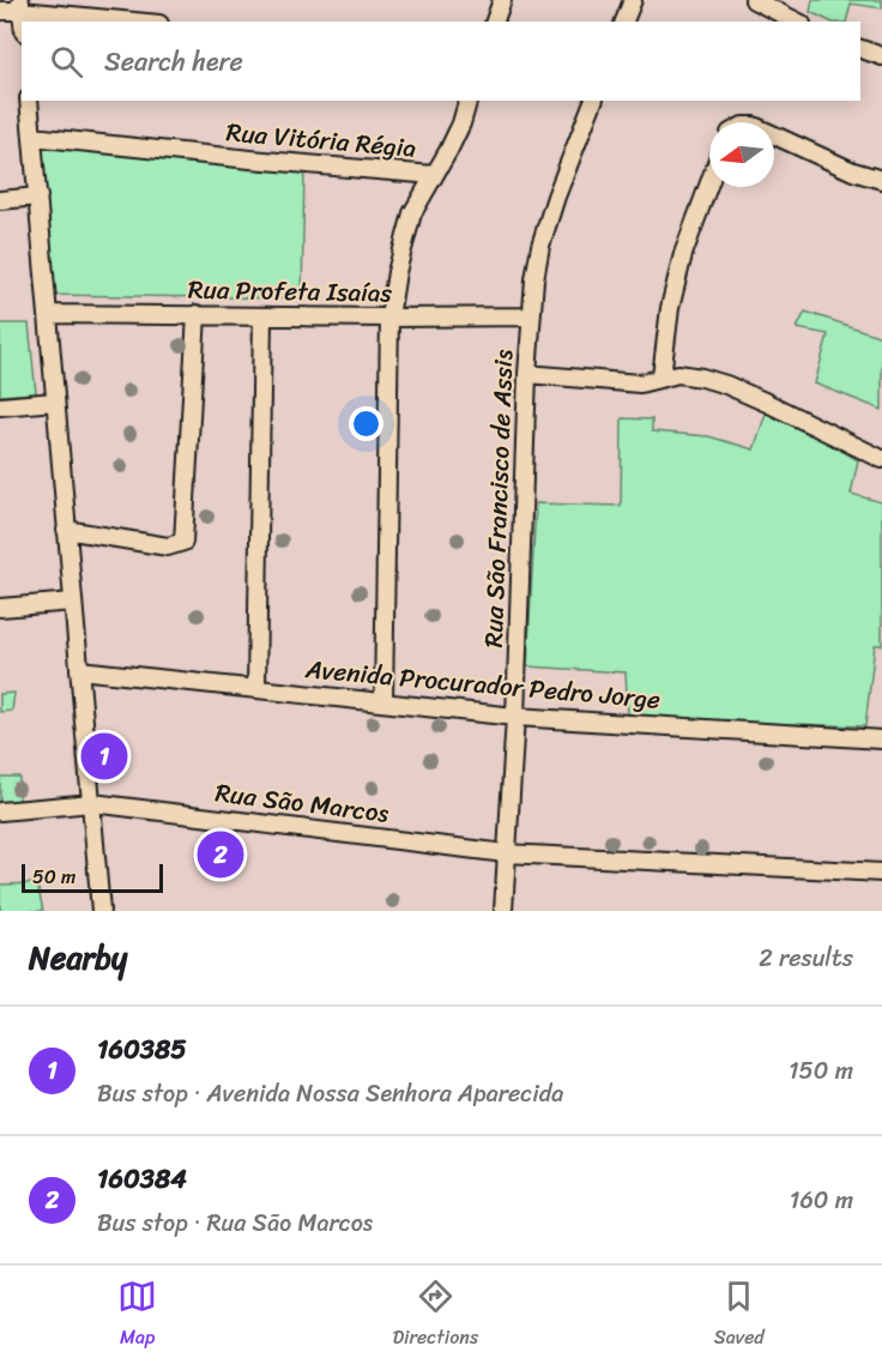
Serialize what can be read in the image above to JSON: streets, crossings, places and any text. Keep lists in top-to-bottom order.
{
  "streets": {
    "street": [
      "Rua Vitória Régia",
      "Rua Profeta Isaías",
      "Rua São Francisco de Assis",
      "Avenida Procurador Pedro Jorge",
      "Rua São Marcos"
    ]
  },
  "crossings": [
    ["Rua Profeta Isaías", "Rua São Francisco de Assis"],
    ["Rua São Francisco de Assis", "Avenida Procurador Pedro Jorge"],
    ["Rua São Francisco de Assis", "Rua São Marcos"]
  ],
  "scale_bar": "50 m",
  "north": "left",
  "page": {
    "search": "Search here",
    "pins": ["1", "2"],
    "scale": "50 m",
    "heading": ["Nearby", "2 results"],
    "list": [
      {
        "mark": "1",
        "name": "160385",
        "note": "Bus stop · Avenida Nossa Senhora Aparecida",
        "value": "150 m"
      },
      {
        "mark": "2",
        "name": "160384",
        "note": "Bus stop · Rua São Marcos",
        "value": "160 m"
      }
    ],
    "nav": ["Map", "Directions", "Saved"]
  }
}
